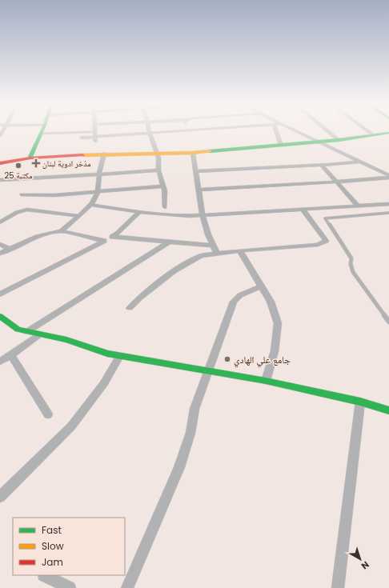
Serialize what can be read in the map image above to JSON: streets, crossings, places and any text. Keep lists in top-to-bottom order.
{
  "places": {
    "health": ["مذخر ادوية لبنان"],
    "other": ["مكتبة 25", "جامع علي الهادي"]
  },
  "legend": ["Fast", "Slow", "Jam"],
  "north": "bottom right"
}
